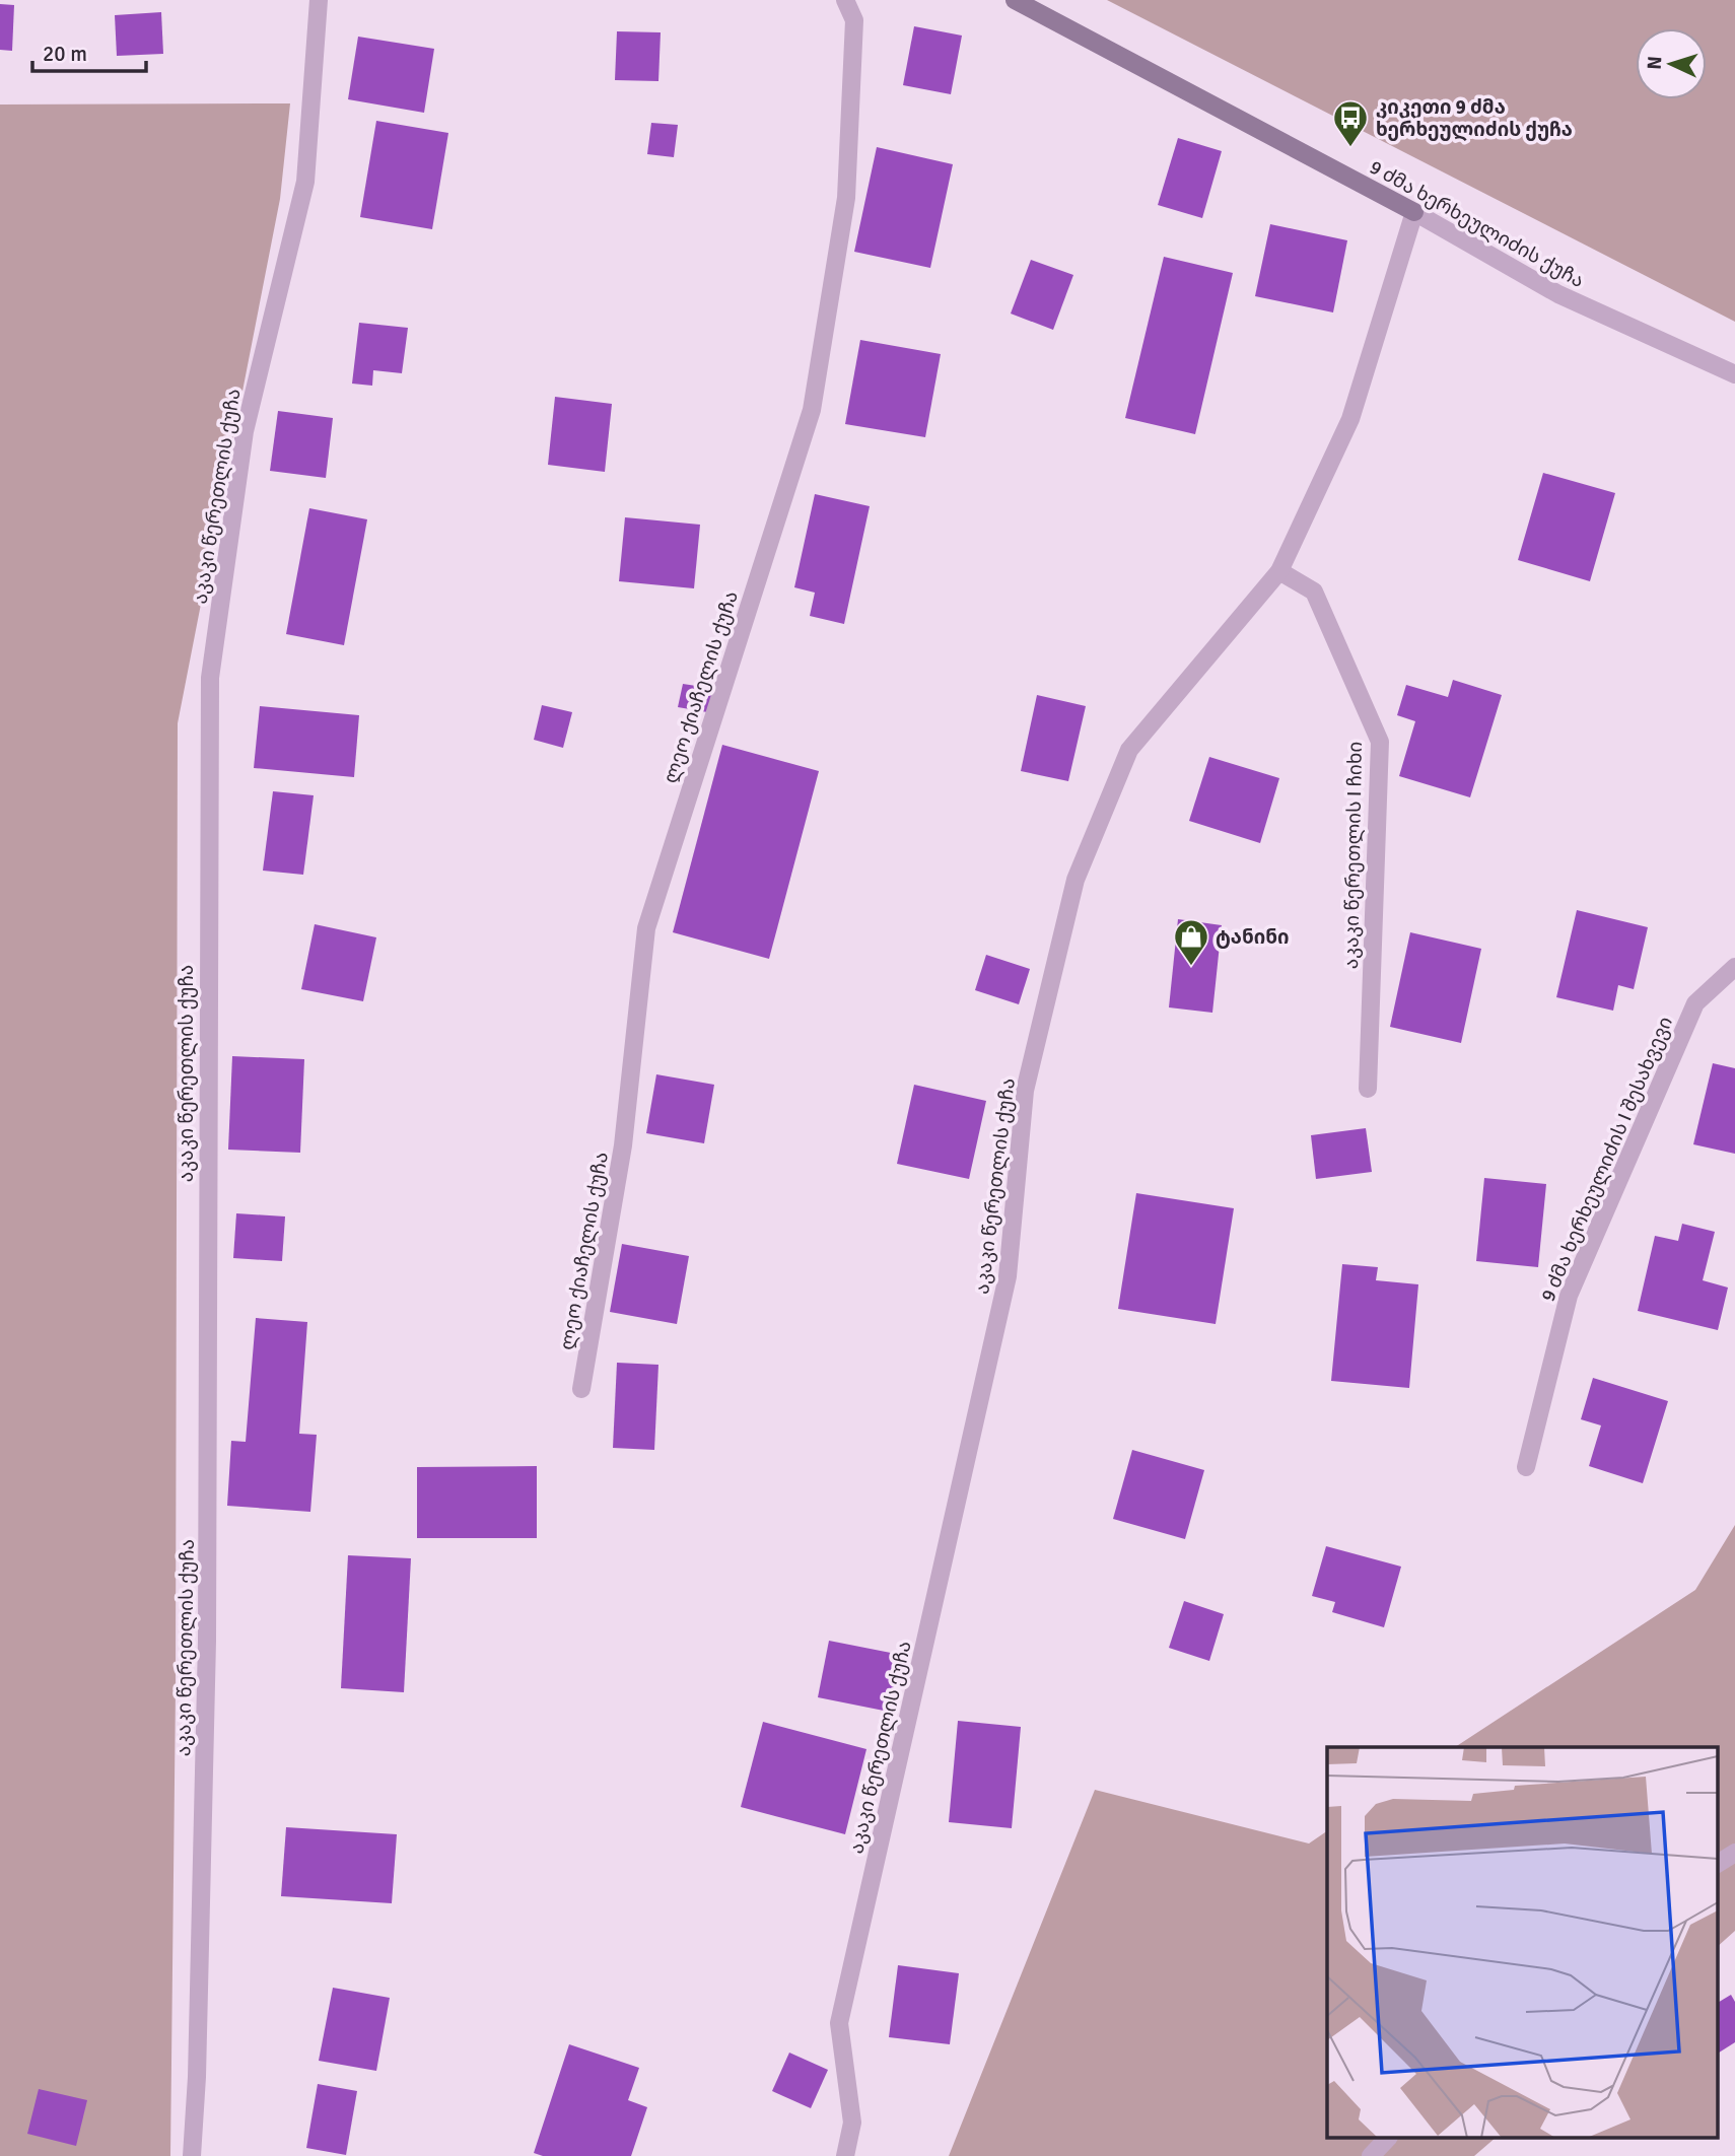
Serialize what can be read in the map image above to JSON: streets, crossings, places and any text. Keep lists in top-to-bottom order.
{
  "streets": {
    "street": [
      "9 ძმა ხერხეულიძის ქუჩა",
      "აკაკი წერეთლის ქუჩა",
      "ლეო ქიაჩელის ქუჩა",
      "აკაკი წერეთლის I ჩიხი",
      "9 ძმა ხერხეულიძის I შესახვევი"
    ]
  },
  "crossings": [
    ["9 ძმა ხერხეულიძის ქუჩა", "აკაკი წერეთლის ქუჩა"],
    ["აკაკი წერეთლის ქუჩა", "აკაკი წერეთლის I ჩიხი"]
  ],
  "places": {
    "bus stop": ["კიკეთი 9 ძმა ხერხეულიძის ქუჩა"],
    "shop": ["ტანინი"]
  },
  "scale_bar": "20 m",
  "north": "left"
}
